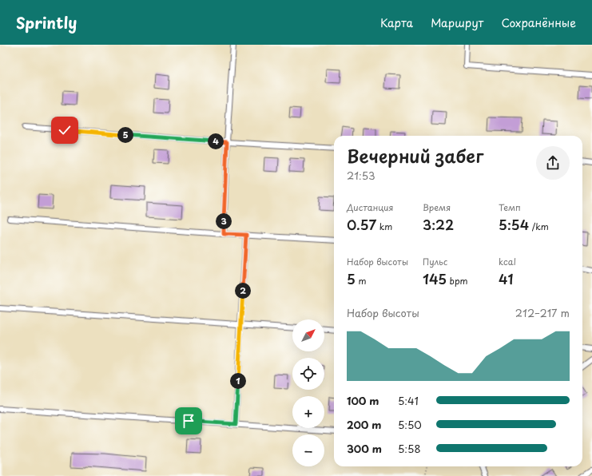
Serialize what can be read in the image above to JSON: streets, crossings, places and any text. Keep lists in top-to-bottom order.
{
  "north": "top right",
  "page": {
    "header": "Sprintly",
    "nav": ["Карта", "Маршрут", "Сохранённые"],
    "pins": [
      "5",
      "4",
      "3",
      "2",
      "1"
    ],
    "heading": ["Вечерний забег", "21:53"],
    "stats": [
      ["Дистанция", "0.57 km"],
      ["Время", "3:22"],
      ["Темп", "5:54 /km"],
      ["Набор высоты", "5 m"],
      ["Пульс", "145 bpm"],
      ["kcal", "41"]
    ],
    "chart": ["Набор высоты", "212–217 m"],
    "map_buttons": ["+", "−"],
    "list": [
      {
        "name": "100 m",
        "note": "5:41"
      },
      {
        "name": "200 m",
        "note": "5:50"
      },
      {
        "name": "300 m",
        "note": "5:58"
      }
    ]
  }
}
